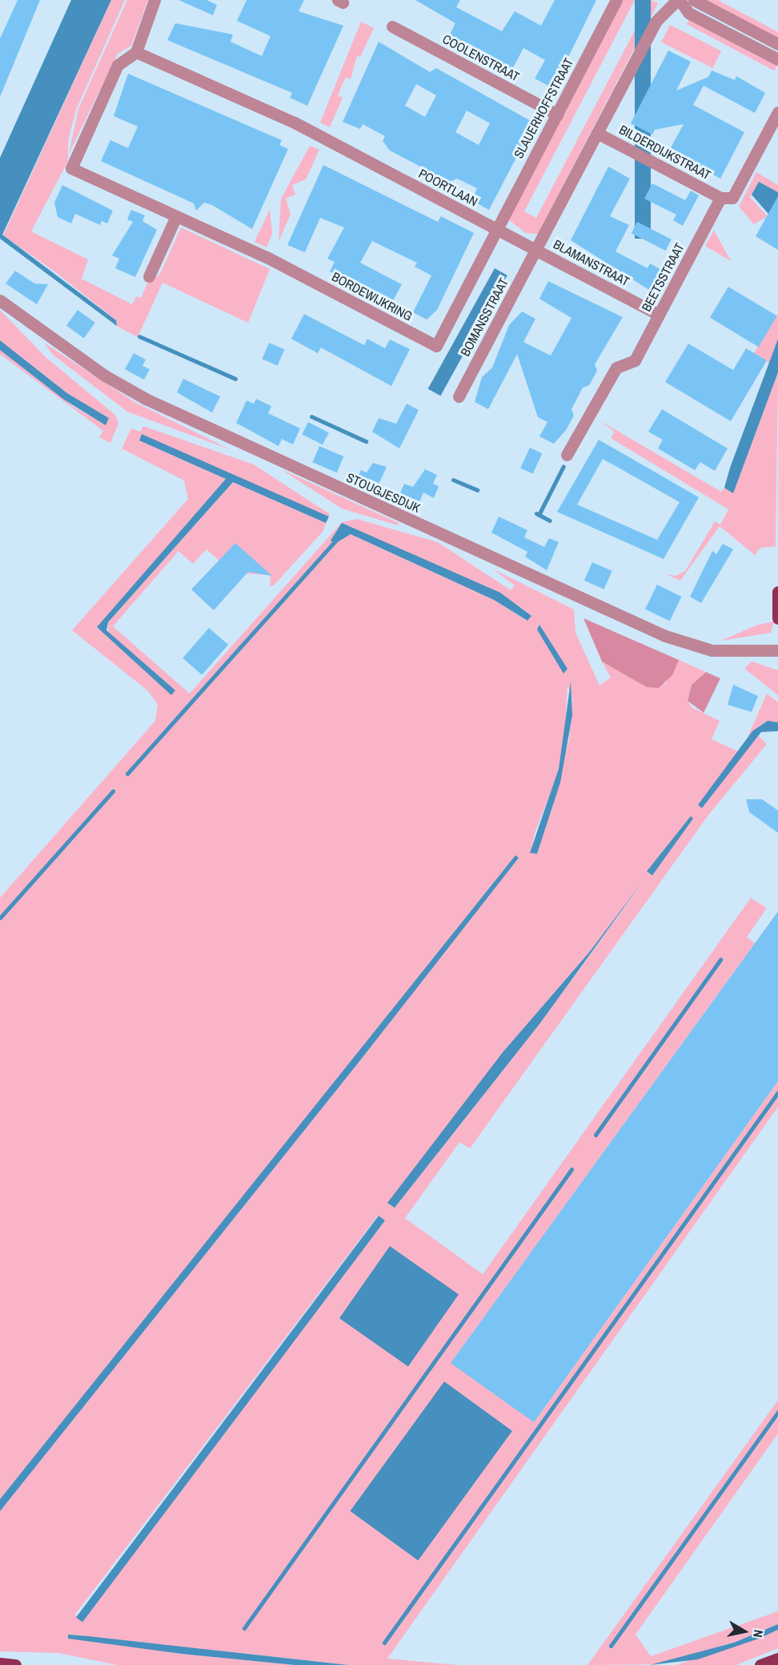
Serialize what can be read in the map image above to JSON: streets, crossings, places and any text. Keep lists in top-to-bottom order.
{
  "streets": {
    "street": [
      "COOLENSTRAAT",
      "SLAUERHOFFSTRAAT",
      "BILDERDIJKSTRAAT",
      "POORTLAAN",
      "BLAMANSTRAAT",
      "BEETSSTRAAT",
      "BORDEWIJKRING",
      "BOMANSSTRAAT",
      "STOUGJESDIJK"
    ]
  },
  "crossings": [
    ["COOLENSTRAAT", "SLAUERHOFFSTRAAT"],
    ["SLAUERHOFFSTRAAT", "POORTLAAN"],
    ["SLAUERHOFFSTRAAT", "BORDEWIJKRING"],
    ["BILDERDIJKSTRAAT", "BEETSSTRAAT"],
    ["POORTLAAN", "BLAMANSTRAAT"],
    ["POORTLAAN", "BORDEWIJKRING"],
    ["POORTLAAN", "BOMANSSTRAAT"],
    ["BLAMANSTRAAT", "BEETSSTRAAT"],
    ["BLAMANSTRAAT", "BOMANSSTRAAT"]
  ],
  "north": "right"
}
